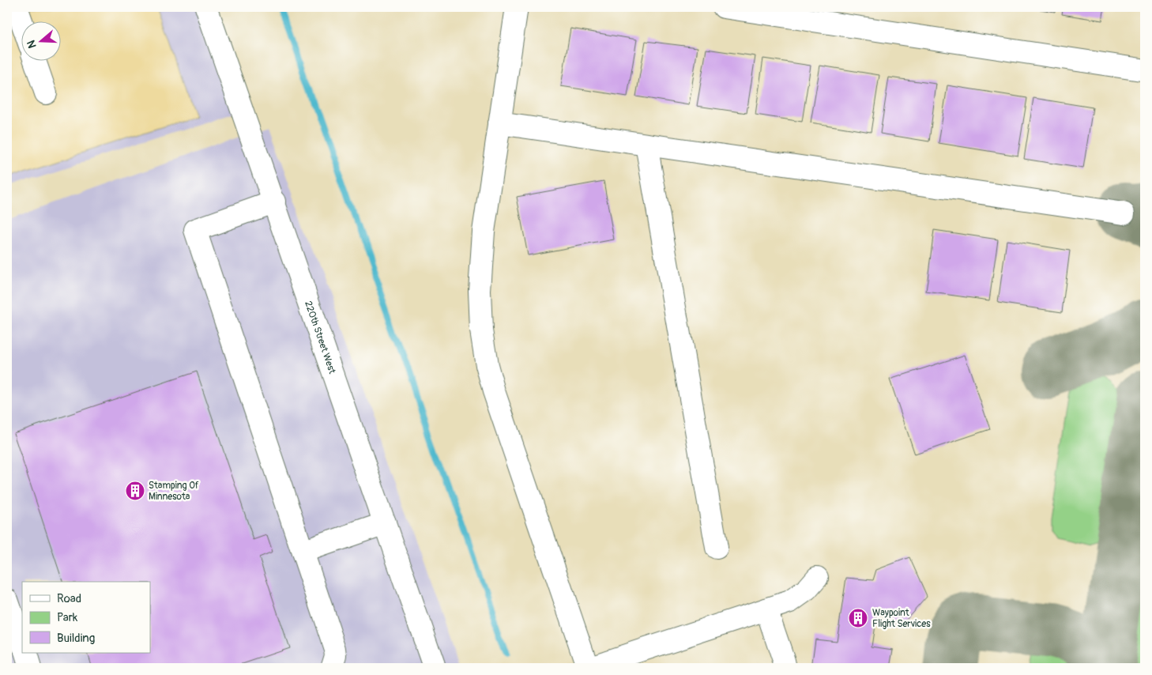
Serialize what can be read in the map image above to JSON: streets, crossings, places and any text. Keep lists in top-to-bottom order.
{
  "streets": {
    "street": ["220th Street West"]
  },
  "places": {
    "building": ["Stamping Of Minnesota", "Waypoint Flight Services"]
  },
  "legend": ["Road", "Park", "Building"],
  "north": "left"
}
